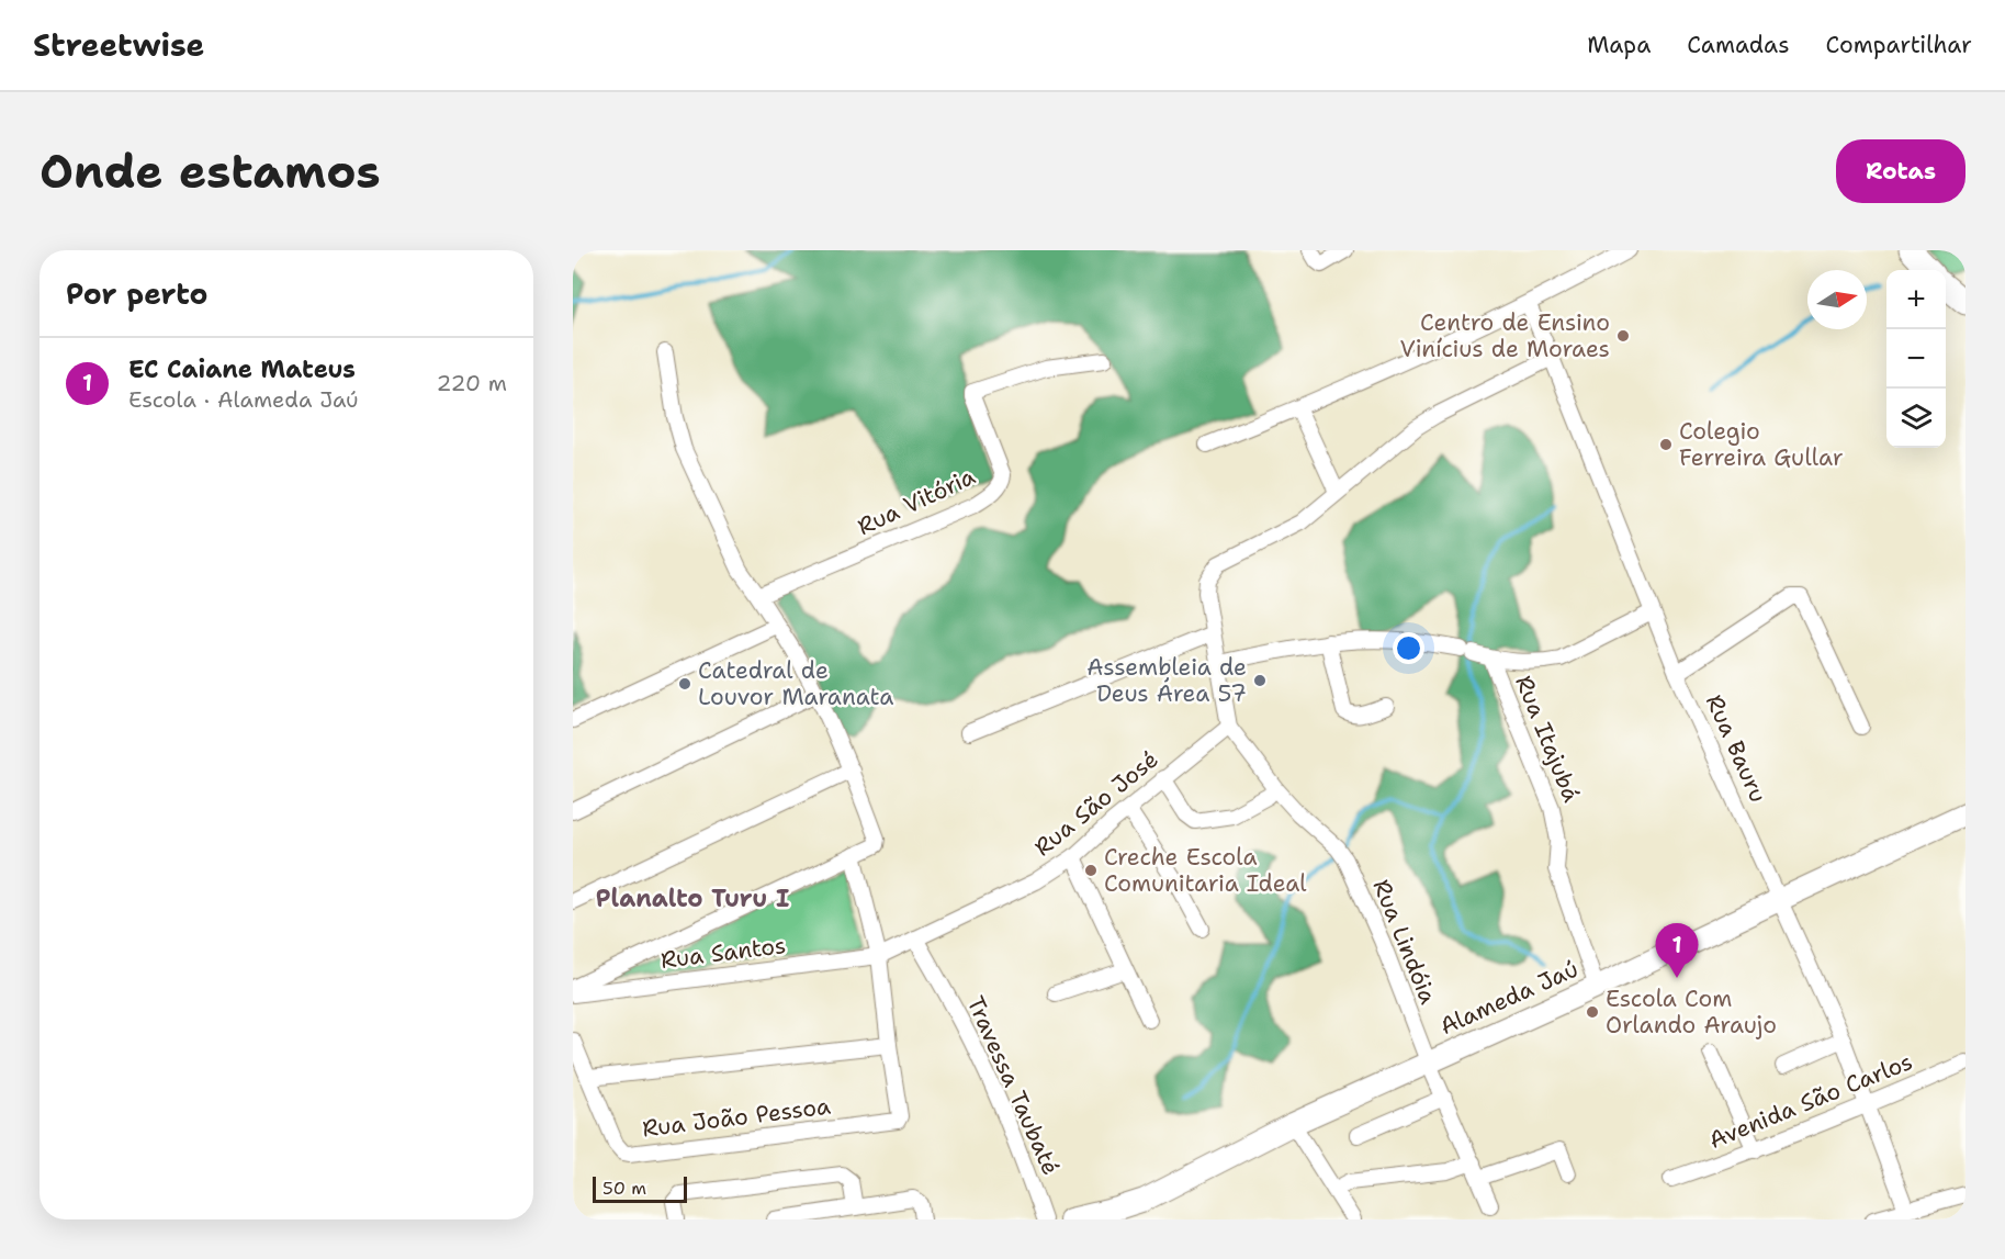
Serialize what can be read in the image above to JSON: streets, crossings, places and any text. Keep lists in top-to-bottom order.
{
  "streets": {
    "main road": ["Alameda Jaú"],
    "street": [
      "Rua Vitória",
      "Rua Itajubá",
      "Rua Bauru",
      "Rua São José",
      "Rua Lindóia",
      "Rua Santos",
      "Travessa Taubaté",
      "Avenida São Carlos",
      "Rua João Pessoa"
    ]
  },
  "crossings": [
    ["Rua Itajubá", "Alameda Jaú"],
    ["Rua Bauru", "Alameda Jaú"],
    ["Rua Bauru", "Avenida São Carlos"],
    ["Rua São José", "Rua Lindóia"],
    ["Rua São José", "Rua Santos"],
    ["Rua São José", "Travessa Taubaté"],
    ["Rua Lindóia", "Alameda Jaú"]
  ],
  "districts": ["Planalto Turu I"],
  "places": [
    "Centro de Ensino Vinícius de Moraes",
    "Colegio Ferreira Gullar",
    "Assembleia de Deus Área 57",
    "Catedral de Louvor Maranata",
    "Creche Escola Comunitaria Ideal",
    "Escola Com Orlando Araujo"
  ],
  "scale_bar": "50 m",
  "north": "right",
  "page": {
    "header": "Streetwise",
    "nav": ["Mapa", "Camadas", "Compartilhar"],
    "buttons": "Rotas",
    "title": "Onde estamos",
    "heading": "Por perto",
    "map_buttons": ["+", "−"],
    "list": [
      {
        "mark": "1",
        "name": "EC Caiane Mateus",
        "note": "Escola · Alameda Jaú",
        "value": "220 m"
      }
    ],
    "pins": "1",
    "scale": "50 m"
  }
}
